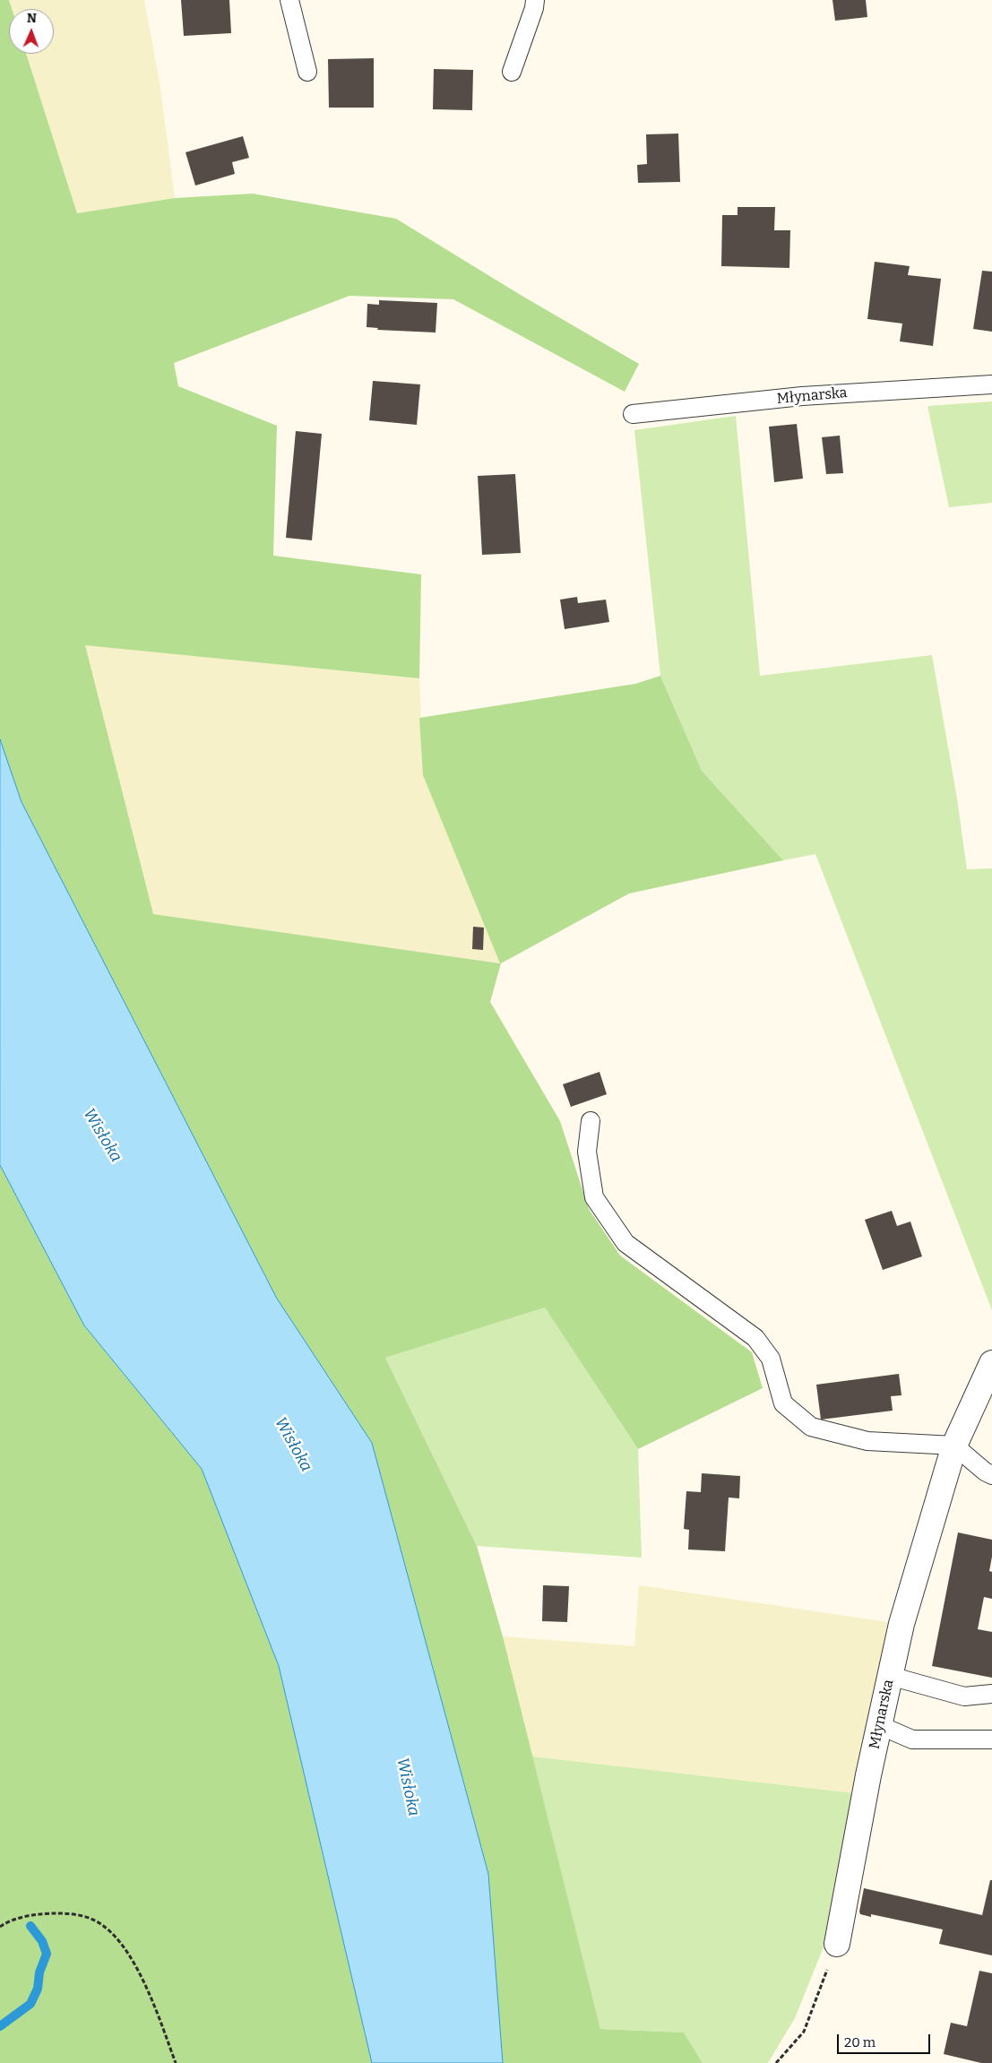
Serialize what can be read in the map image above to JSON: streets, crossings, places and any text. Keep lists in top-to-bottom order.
{
  "streets": {
    "street": ["Młynarska"]
  },
  "water": ["Wisłoka"],
  "scale_bar": "20 m",
  "north": "top"
}
